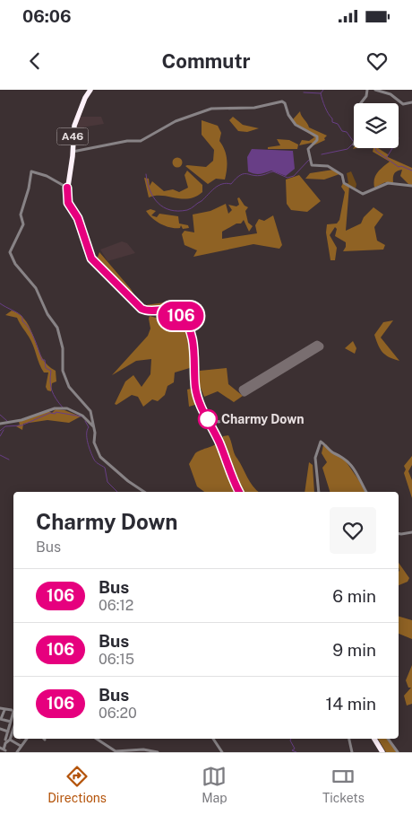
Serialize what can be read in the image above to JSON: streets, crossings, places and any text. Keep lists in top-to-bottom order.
{
  "streets": {
    "highway": ["A46"]
  },
  "places": ["Charmy Down"],
  "lines": ["bus line 106"],
  "page": {
    "status": "06:06",
    "header": "Commutr",
    "on_map": "106",
    "heading": ["Charmy Down", "Bus"],
    "list": [
      {
        "mark": "106",
        "name": "Bus",
        "note": "06:12",
        "value": "6 min"
      },
      {
        "mark": "106",
        "name": "Bus",
        "note": "06:15",
        "value": "9 min"
      },
      {
        "mark": "106",
        "name": "Bus",
        "note": "06:20",
        "value": "14 min"
      }
    ],
    "tabs": ["Directions", "Map", "Tickets"]
  }
}
